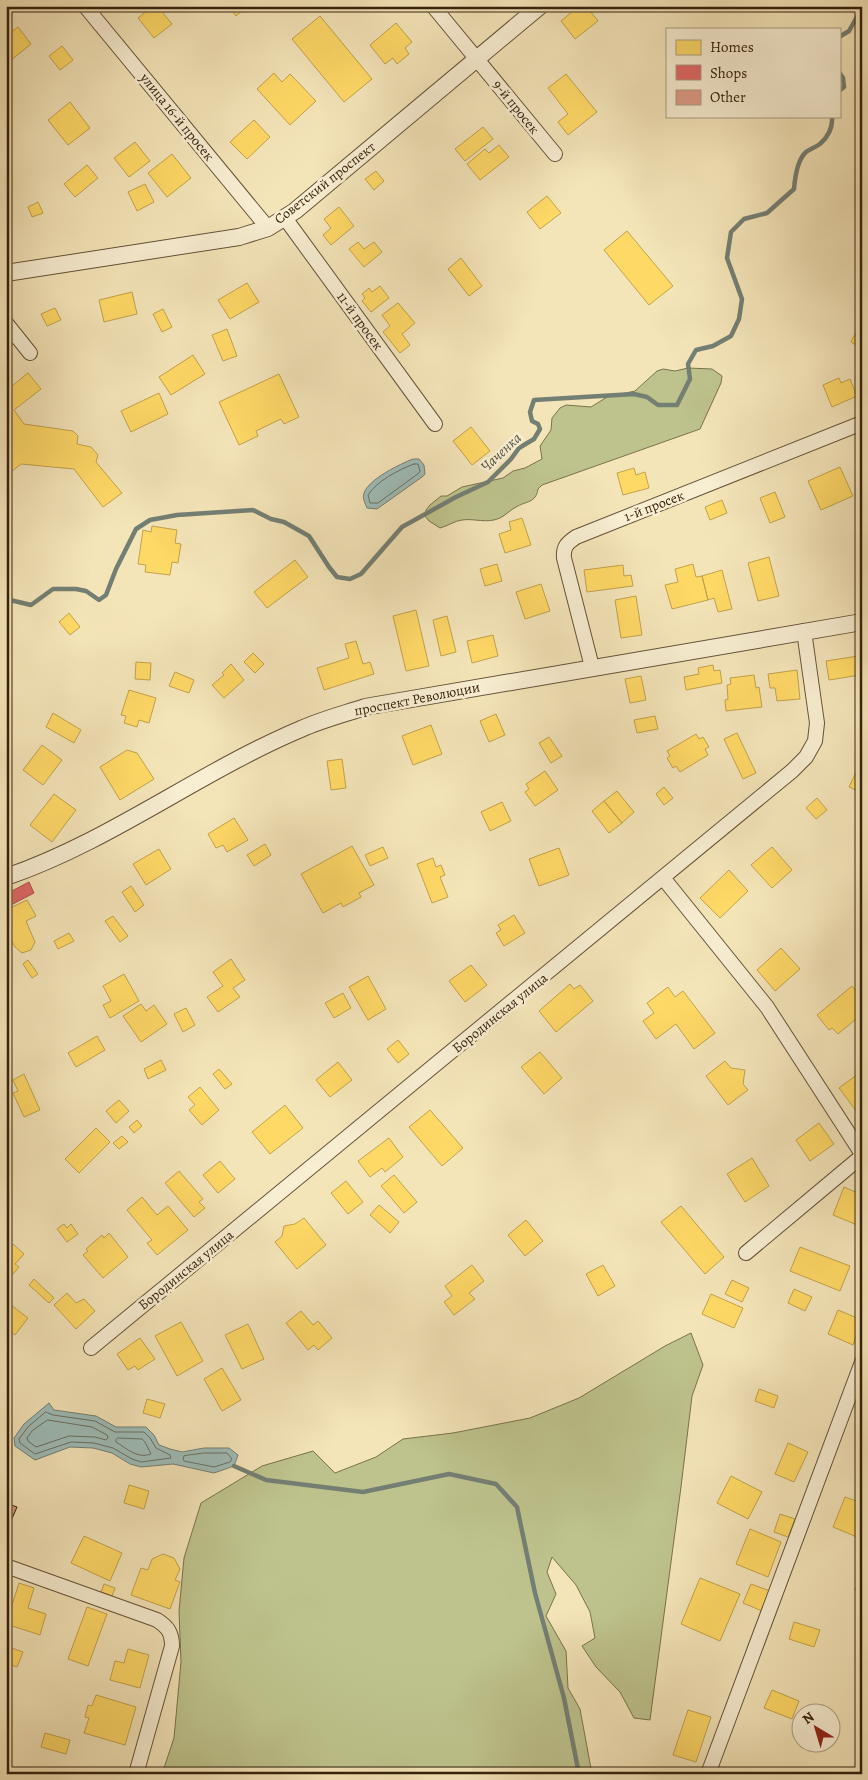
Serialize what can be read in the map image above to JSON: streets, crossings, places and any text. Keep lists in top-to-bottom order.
{
  "streets": {
    "street": [
      "9-й просек",
      "улица 16-й просек",
      "Советский проспект",
      "11-й просек",
      "1-й просек",
      "проспект Революции",
      "Бородинская улица"
    ]
  },
  "crossings": [
    ["9-й просек", "Советский проспект"],
    ["улица 16-й просек", "Советский проспект"],
    ["Советский проспект", "11-й просек"],
    ["1-й просек", "проспект Революции"],
    ["проспект Революции", "Бородинская улица"]
  ],
  "water": ["Чаченка"],
  "legend": ["Homes", "Shops", "Other"],
  "north": "top left"
}
